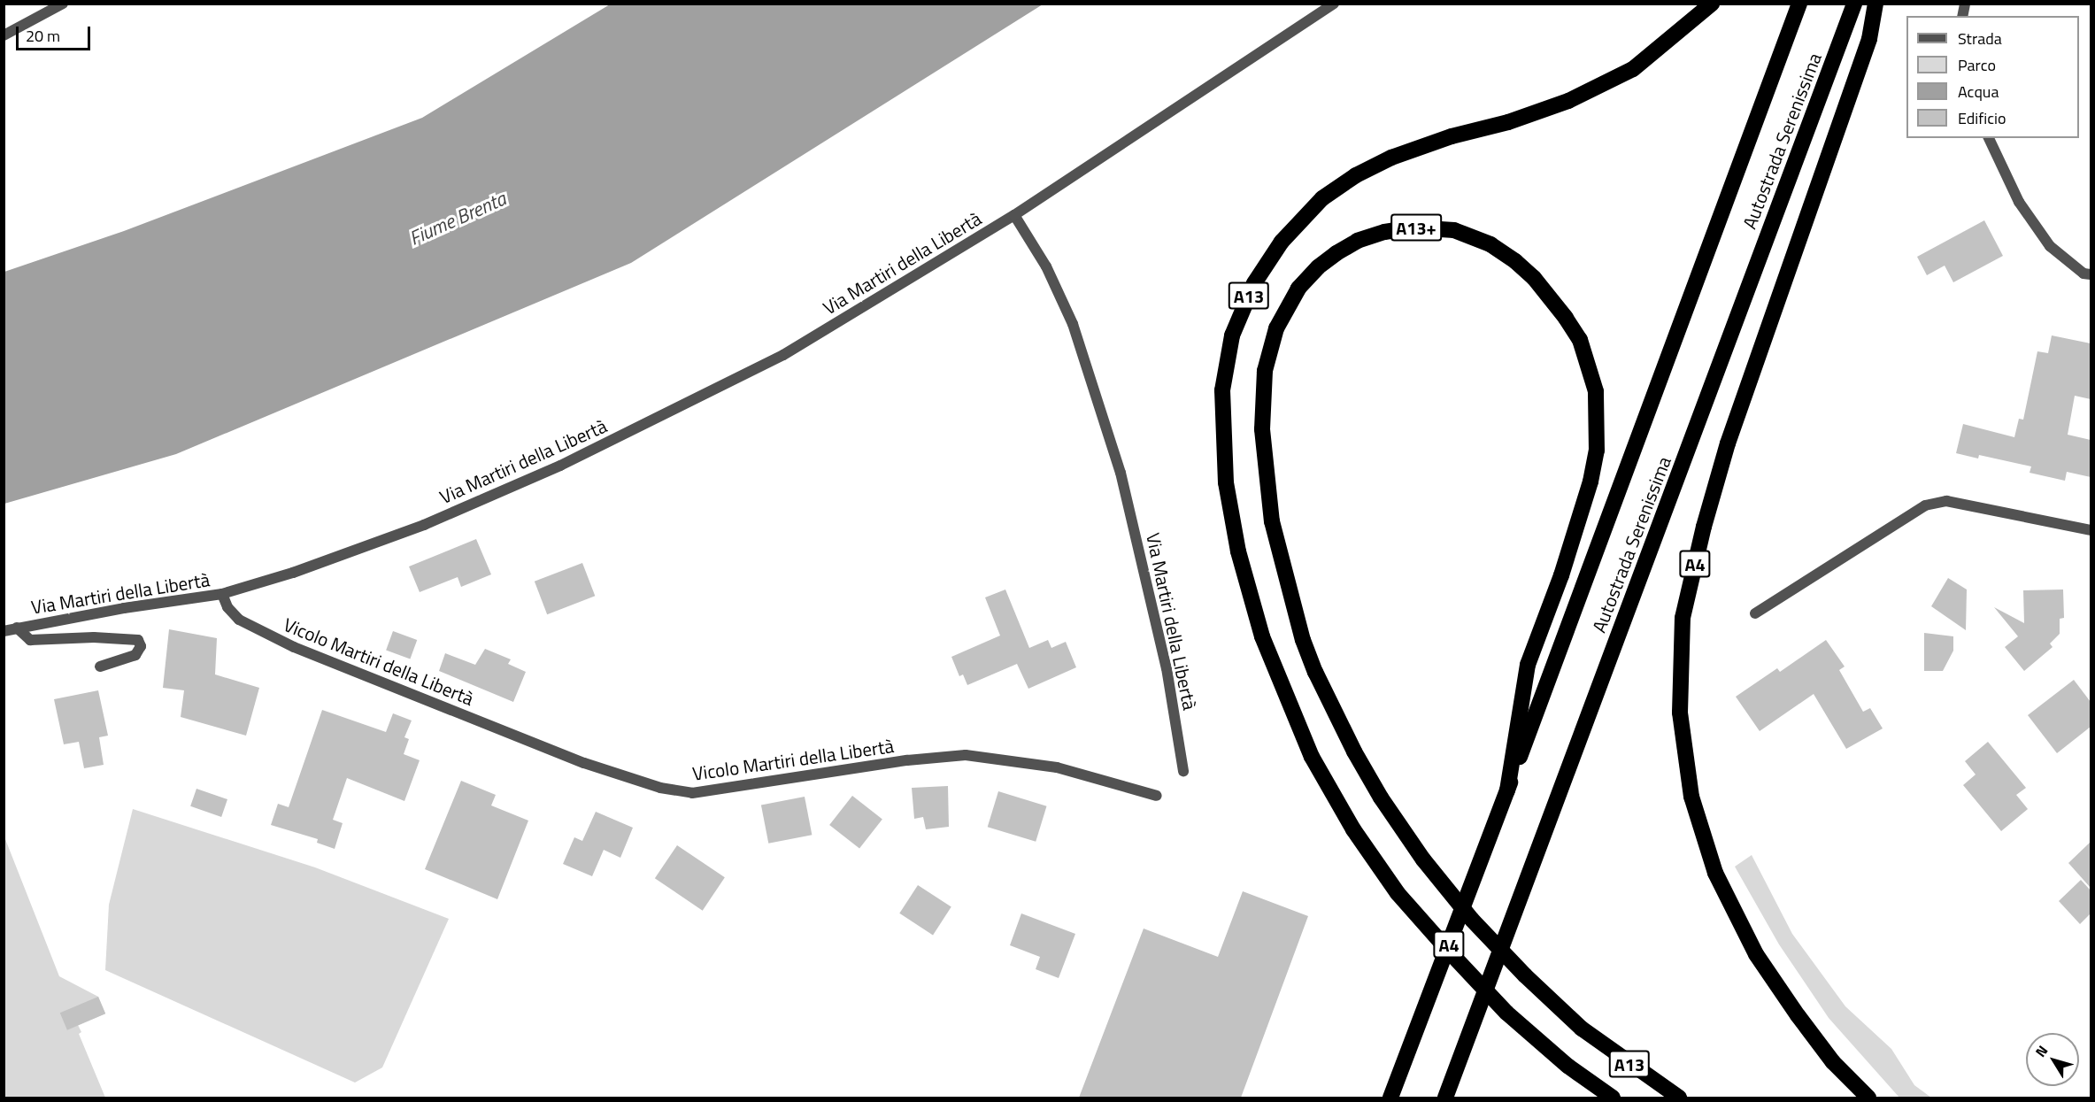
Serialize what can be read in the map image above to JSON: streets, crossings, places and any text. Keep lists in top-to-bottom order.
{
  "streets": {
    "highway": [
      "Autostrada Serenissima",
      "A13+",
      "A13",
      "A4"
    ],
    "street": ["Via Martiri della Libertà", "Vicolo Martiri della Libertà"]
  },
  "crossings": [
    ["Autostrada Serenissima", "A13+"],
    ["A13+", "A13"],
    ["Via Martiri della Libertà", "Vicolo Martiri della Libertà"]
  ],
  "water": ["Fiume Brenta"],
  "legend": [
    "Strada",
    "Parco",
    "Acqua",
    "Edificio"
  ],
  "scale_bar": "20 m",
  "north": "top left"
}
